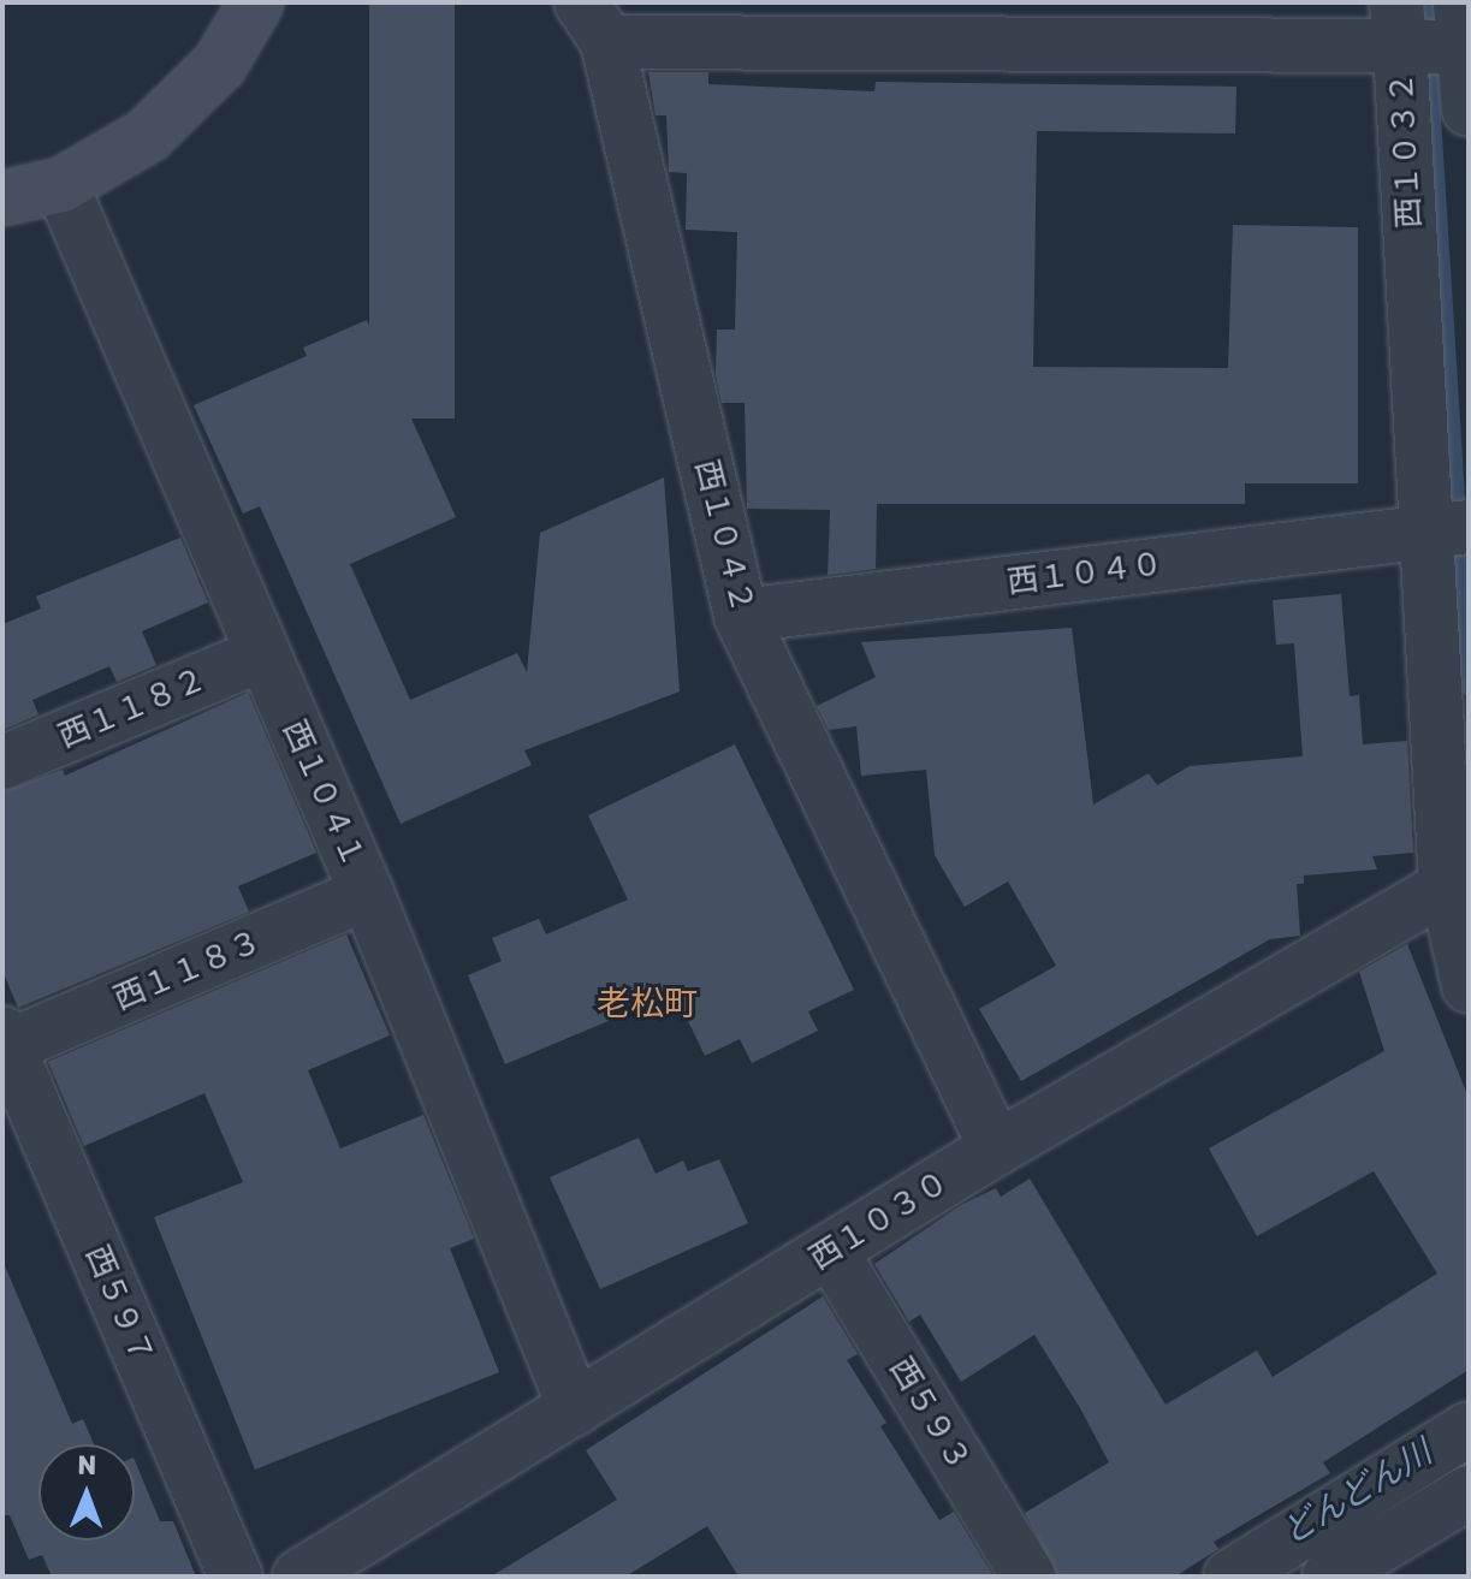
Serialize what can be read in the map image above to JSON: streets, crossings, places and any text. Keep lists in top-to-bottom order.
{
  "streets": {
    "street": [
      "西１０３２",
      "西１０４２",
      "西１０４０",
      "西１１８２",
      "西１０４１",
      "西１１８３",
      "西１０３０",
      "西５９７",
      "西５９３"
    ]
  },
  "crossings": [
    ["西１０３２", "西１０４２"],
    ["西１０３２", "西１０４０"],
    ["西１０３２", "西１０３０"],
    ["西１０４２", "西１０４０"],
    ["西１０４２", "西１０３０"],
    ["西１１８２", "西１０４１"],
    ["西１０４１", "西１１８３"],
    ["西１０４１", "西１０３０"],
    ["西１１８３", "西５９７"],
    ["西１０３０", "西５９３"]
  ],
  "districts": ["老松町"],
  "water": ["どんどん川"],
  "north": "top"
}
